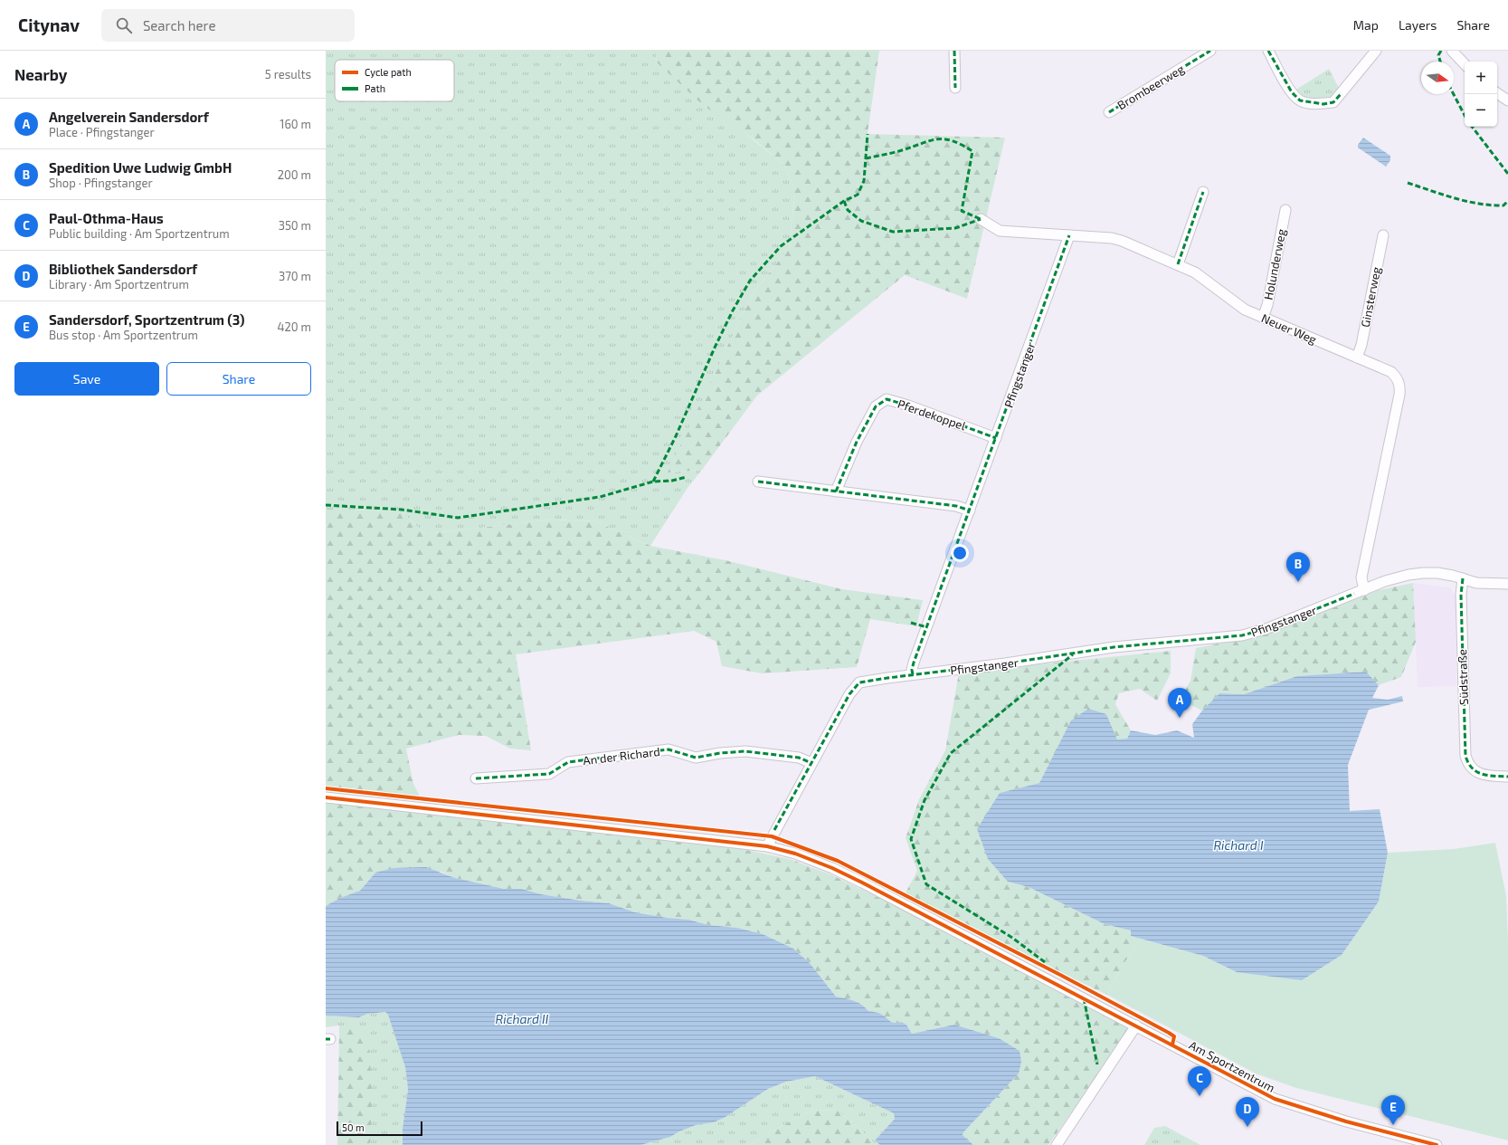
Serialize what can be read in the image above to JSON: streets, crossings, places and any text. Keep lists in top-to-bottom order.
{
  "streets": {
    "street": [
      "Brombeerweg",
      "Holunderweg",
      "Ginsterweg",
      "Neuer Weg",
      "Pfingstanger",
      "Pferdekoppel",
      "Südstraße",
      "An der Richard",
      "Am Sportzentrum"
    ]
  },
  "crossings": [
    ["Holunderweg", "Neuer Weg"],
    ["Ginsterweg", "Neuer Weg"],
    ["Neuer Weg", "Pfingstanger"],
    ["Pfingstanger", "Pferdekoppel"],
    ["Pfingstanger", "Südstraße"]
  ],
  "water": ["Richard I", "Richard II"],
  "legend": ["Cycle path", "Path"],
  "scale_bar": "50 m",
  "north": "right",
  "page": {
    "header": "Citynav",
    "search": "Search here",
    "nav": ["Map", "Layers", "Share"],
    "heading": ["Nearby", "5 results"],
    "map_buttons": ["+", "−"],
    "list": [
      {
        "mark": "A",
        "name": "Angelverein Sandersdorf",
        "note": "Place · Pfingstanger",
        "value": "160 m"
      },
      {
        "mark": "B",
        "name": "Spedition Uwe Ludwig GmbH",
        "note": "Shop · Pfingstanger",
        "value": "200 m"
      },
      {
        "mark": "C",
        "name": "Paul-Othma-Haus",
        "note": "Public building · Am Sportzentrum",
        "value": "350 m"
      },
      {
        "mark": "D",
        "name": "Bibliothek Sandersdorf",
        "note": "Library · Am Sportzentrum",
        "value": "370 m"
      },
      {
        "mark": "E",
        "name": "Sandersdorf, Sportzentrum (3)",
        "note": "Bus stop · Am Sportzentrum",
        "value": "420 m"
      }
    ],
    "buttons": ["Save", "Share"],
    "pins": [
      "B",
      "A",
      "C",
      "E",
      "D"
    ],
    "scale": "50 m"
  }
}
